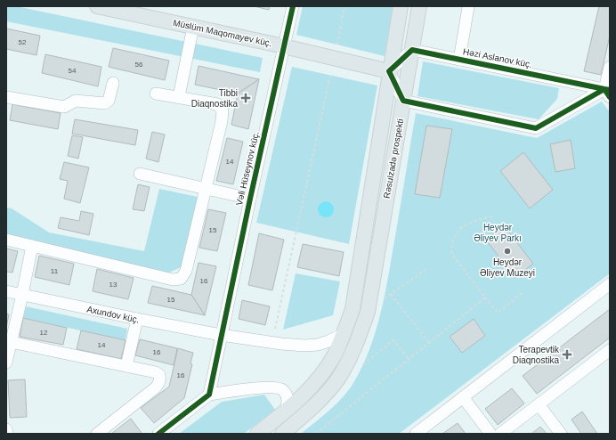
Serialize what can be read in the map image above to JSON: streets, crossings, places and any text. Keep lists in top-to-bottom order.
{
  "streets": {
    "main road": ["Müslüm Maqomayev küç.", "Rəsulzadə prospekti"],
    "street": ["Həzi Aslanov küç.", "Vəli Hüseynov küç.", "Axundov küç."]
  },
  "crossings": [
    ["Müslüm Maqomayev küç.", "Rəsulzadə prospekti"],
    ["Müslüm Maqomayev küç.", "Vəli Hüseynov küç."],
    ["Həzi Aslanov küç.", "Rəsulzadə prospekti"],
    ["Rəsulzadə prospekti", "Axundov küç."],
    ["Vəli Hüseynov küç.", "Axundov küç."]
  ],
  "parks": ["Heydər Əliyev Parkı"],
  "places": {
    "health": ["Tibbi Diaqnostika", "Terapevtik Diaqnostika"],
    "other": ["Heydər Əliyev Muzeyi"]
  },
  "house_numbers": [
    "52",
    "56",
    "54",
    "14",
    "15",
    "11",
    "16",
    "13",
    "15",
    "12",
    "14",
    "16",
    "16"
  ]
}
